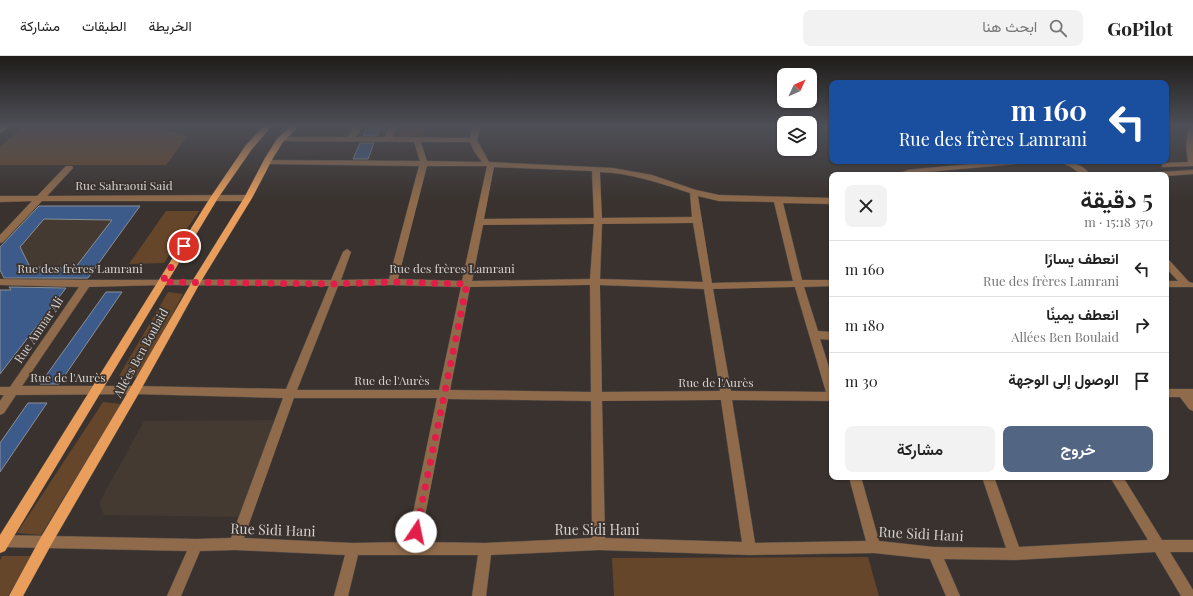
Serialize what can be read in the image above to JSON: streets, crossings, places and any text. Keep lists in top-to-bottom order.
{
  "streets": {
    "main road": ["Allées Ben Boulaid"],
    "street": [
      "Rue Sahraoui Said",
      "Rue des frères Lamrani",
      "Rue Anmar Ali",
      "Rue de l'Aurès",
      "Rue Sidi Hani"
    ]
  },
  "crossings": [
    ["Rue Sahraoui Said", "Allées Ben Boulaid"],
    ["Rue des frères Lamrani", "Rue Anmar Ali"],
    ["Rue des frères Lamrani", "Allées Ben Boulaid"],
    ["Rue Anmar Ali", "Rue de l'Aurès"],
    ["Allées Ben Boulaid", "Rue de l'Aurès"],
    ["Allées Ben Boulaid", "Rue Sidi Hani"]
  ],
  "north": "top right",
  "page": {
    "header": "GoPilot",
    "search": "ابحث هنا",
    "nav": ["الخريطة", "الطبقات", "مشاركة"],
    "turn": ["160 m", "Rue des frères Lamrani"],
    "heading": ["5 دقيقة", "370 m · 15:18"],
    "list": [
      {
        "name": "انعطف يسارًا",
        "note": "Rue des frères Lamrani",
        "value": "160 m"
      },
      {
        "name": "انعطف يمينًا",
        "note": "Allées Ben Boulaid",
        "value": "180 m"
      },
      {
        "name": "الوصول إلى الوجهة",
        "value": "30 m"
      }
    ],
    "buttons": ["خروج", "مشاركة"]
  }
}
